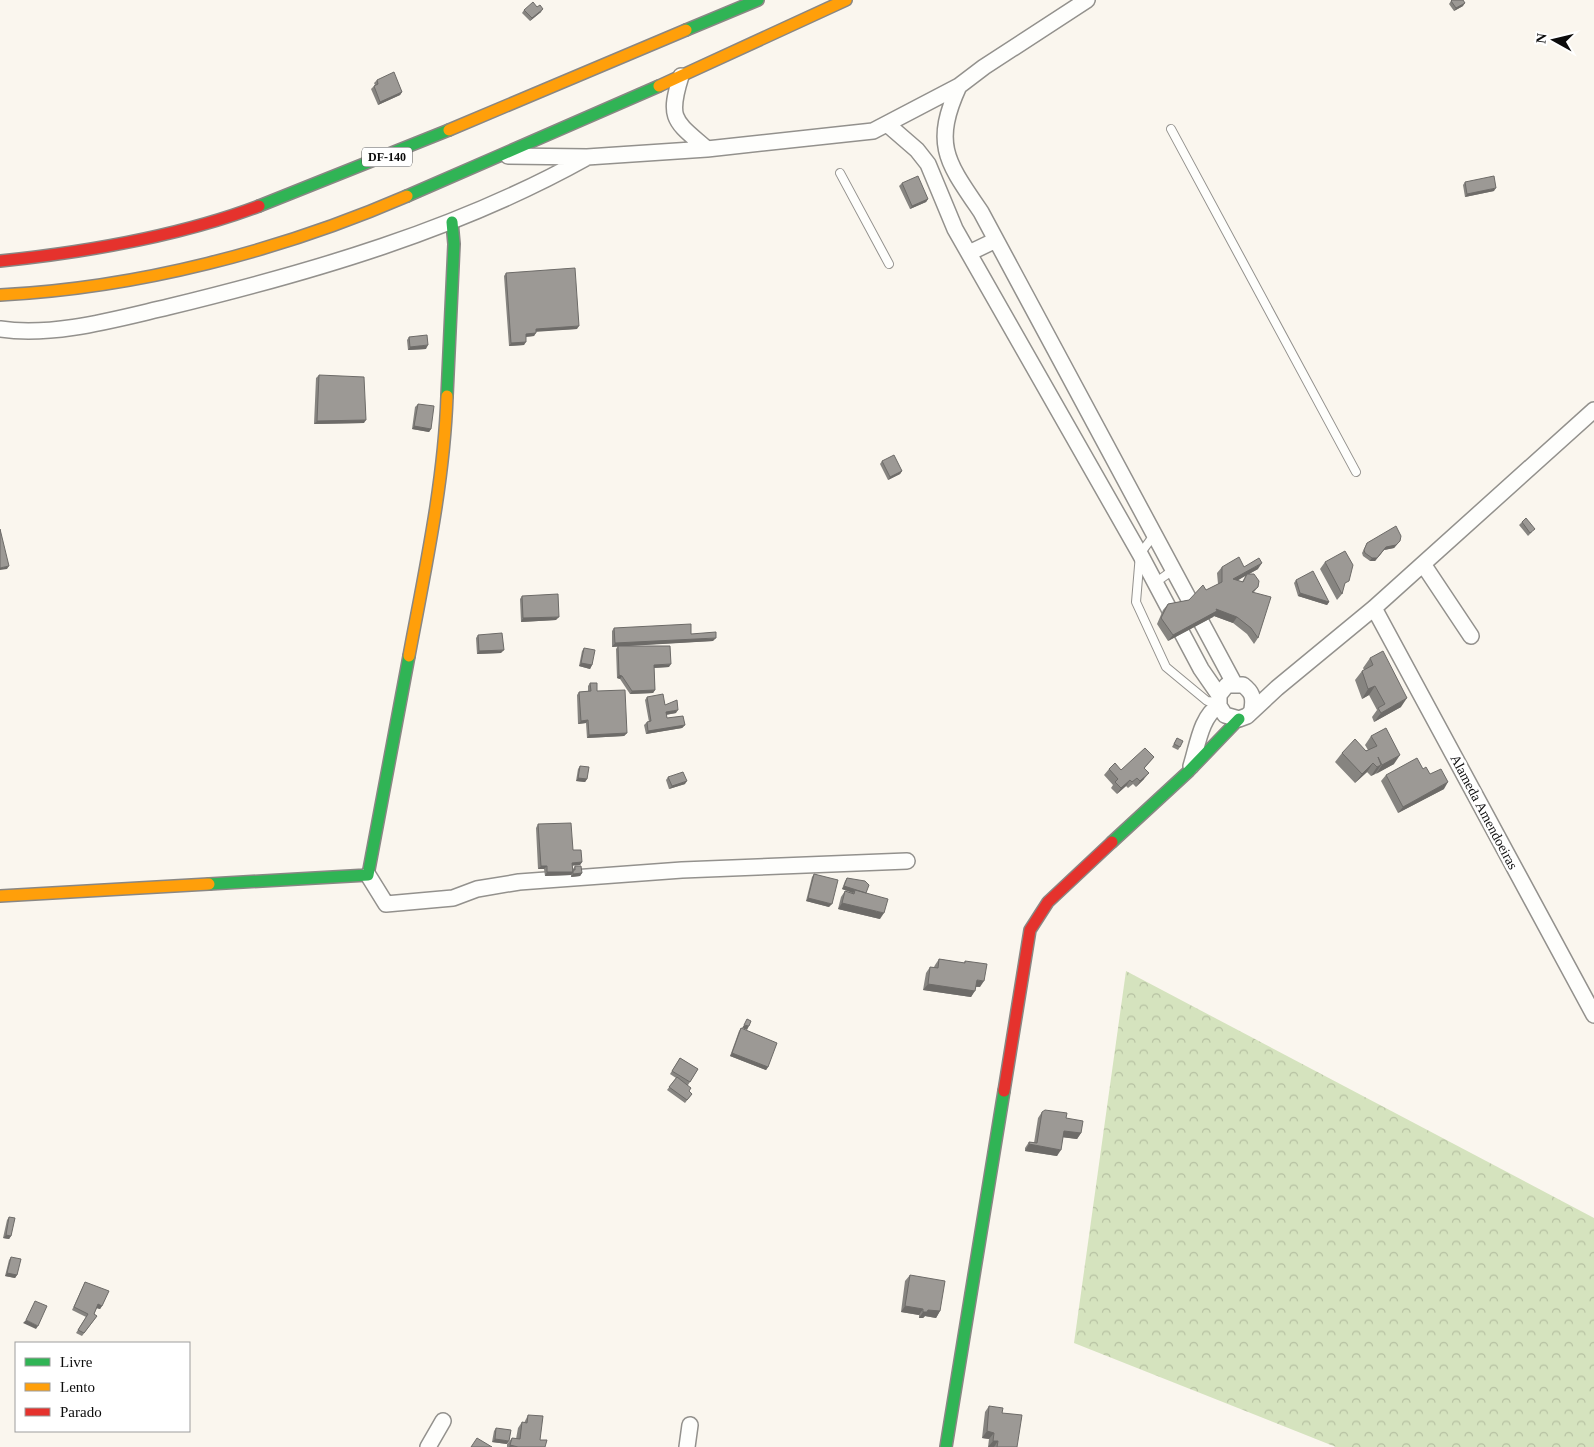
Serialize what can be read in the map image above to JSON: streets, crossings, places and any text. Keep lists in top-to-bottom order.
{
  "streets": {
    "street": ["DF-140", "Alameda Amendoeiras"]
  },
  "legend": ["Livre", "Lento", "Parado"],
  "north": "left"
}
